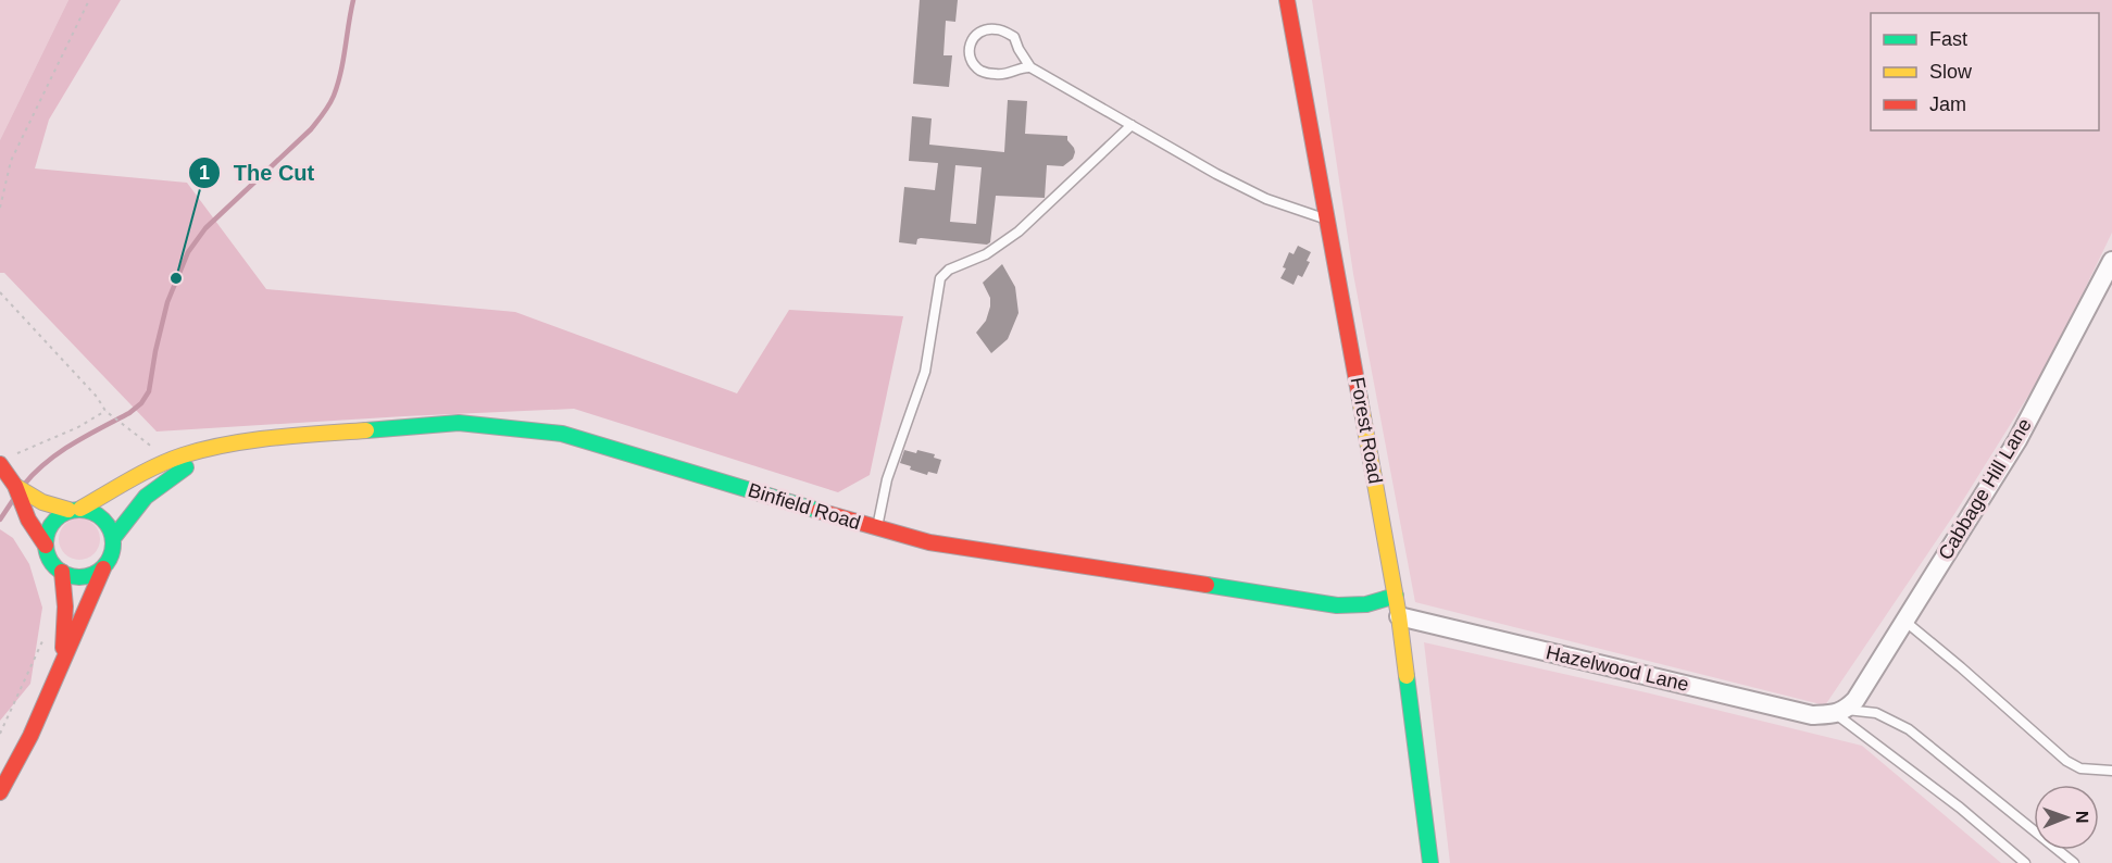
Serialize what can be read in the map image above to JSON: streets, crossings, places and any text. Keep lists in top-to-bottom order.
{
  "streets": {
    "main road": ["Forest Road", "Binfield Road"],
    "street": ["Cabbage Hill Lane", "Hazelwood Lane"]
  },
  "crossings": [
    ["Forest Road", "Binfield Road"],
    ["Forest Road", "Hazelwood Lane"],
    ["Cabbage Hill Lane", "Hazelwood Lane"]
  ],
  "places": ["The Cut"],
  "legend": ["Fast", "Slow", "Jam"],
  "north": "right"
}
